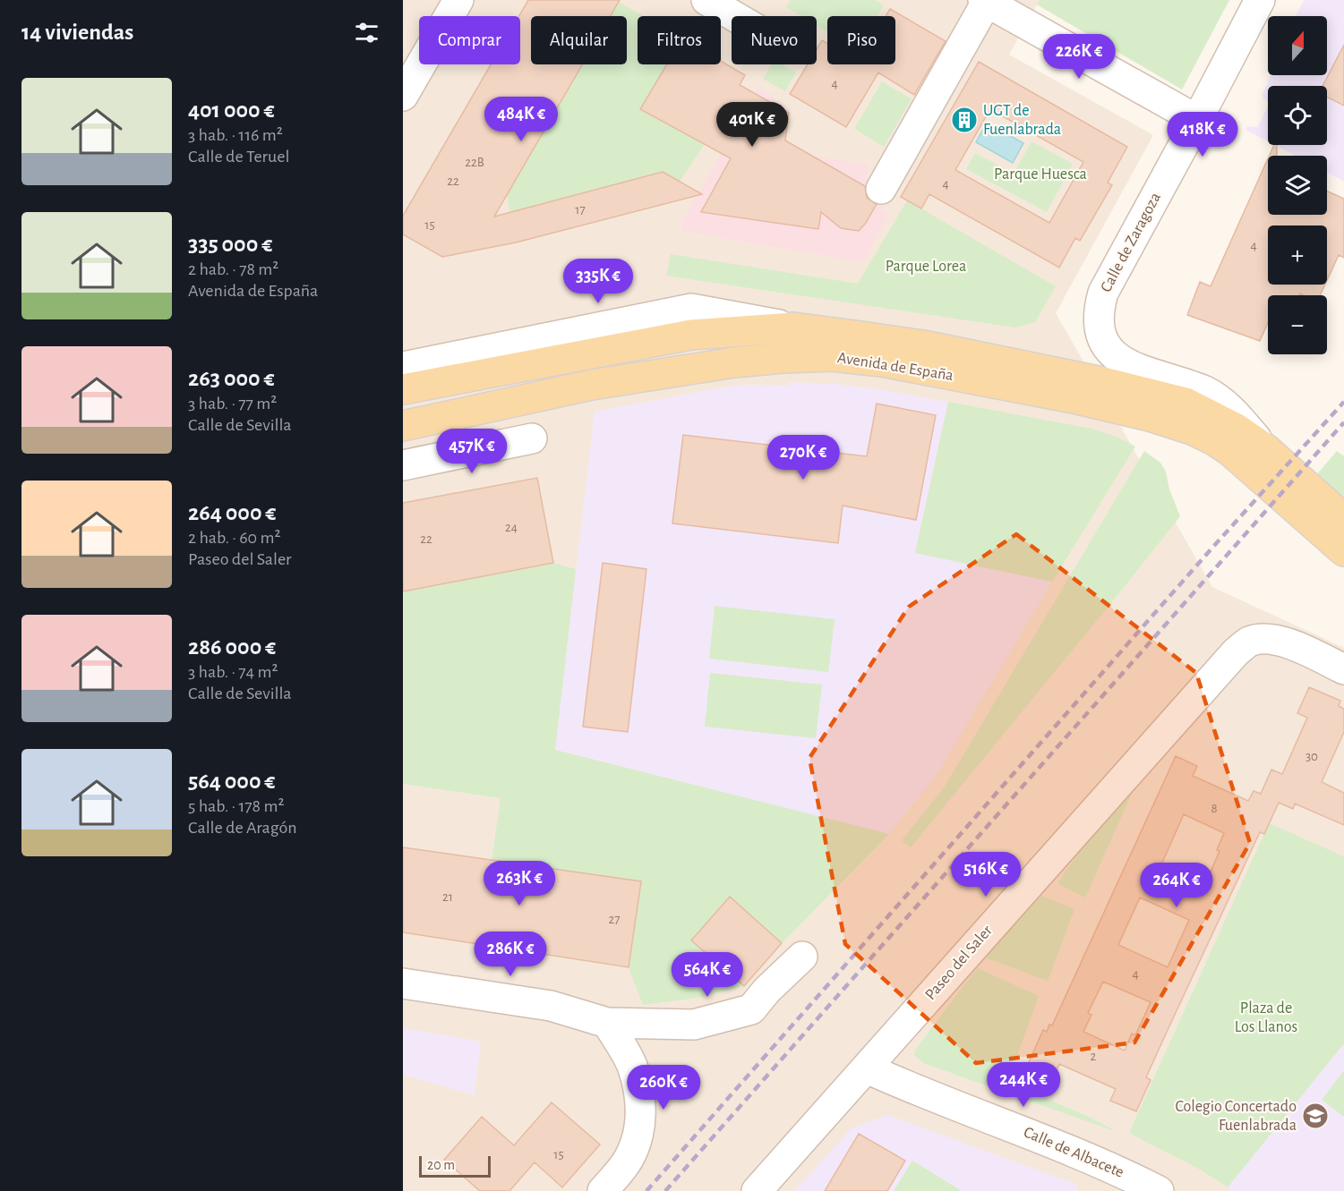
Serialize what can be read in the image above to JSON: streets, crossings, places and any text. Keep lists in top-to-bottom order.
{
  "streets": {
    "main road": ["Avenida de España"],
    "street": ["Calle de Zaragoza", "Paseo del Saler", "Calle de Albacete"]
  },
  "crossings": [
    ["Calle de Zaragoza", "Avenida de España"],
    ["Paseo del Saler", "Calle de Albacete"]
  ],
  "parks": ["Parque Huesca", "Parque Lorea", "Plaza de Los Llanos"],
  "places": {
    "building": ["UGT de Fuenlabrada"],
    "school or university": ["Colegio Concertado Fuenlabrada"]
  },
  "house_numbers": [
    "4",
    "22B",
    "22",
    "4",
    "17",
    "15",
    "4",
    "24",
    "22",
    "30",
    "8",
    "21",
    "27",
    "4",
    "2",
    "15"
  ],
  "scale_bar": "20 m",
  "north": "top",
  "page": {
    "heading": "14 viviendas",
    "map_buttons": ["+", "−"],
    "chip": [
      "Comprar",
      "Alquilar",
      "Filtros",
      "Nuevo",
      "Piso"
    ],
    "price": [
      "226K €",
      "484K €",
      "401K €",
      "418K €",
      "335K €",
      "457K €",
      "270K €",
      "516K €",
      "263K €",
      "264K €",
      "286K €",
      "564K €",
      "244K €",
      "260K €"
    ],
    "list": [
      {
        "name": "401 000 €",
        "note": "3 hab. · 116 m² · Calle de Teruel"
      },
      {
        "name": "335 000 €",
        "note": "2 hab. · 78 m² · Avenida de España"
      },
      {
        "name": "263 000 €",
        "note": "3 hab. · 77 m² · Calle de Sevilla"
      },
      {
        "name": "264 000 €",
        "note": "2 hab. · 60 m² · Paseo del Saler"
      },
      {
        "name": "286 000 €",
        "note": "3 hab. · 74 m² · Calle de Sevilla"
      },
      {
        "name": "564 000 €",
        "note": "5 hab. · 178 m² · Calle de Aragón"
      }
    ],
    "scale": "20 m"
  }
}
